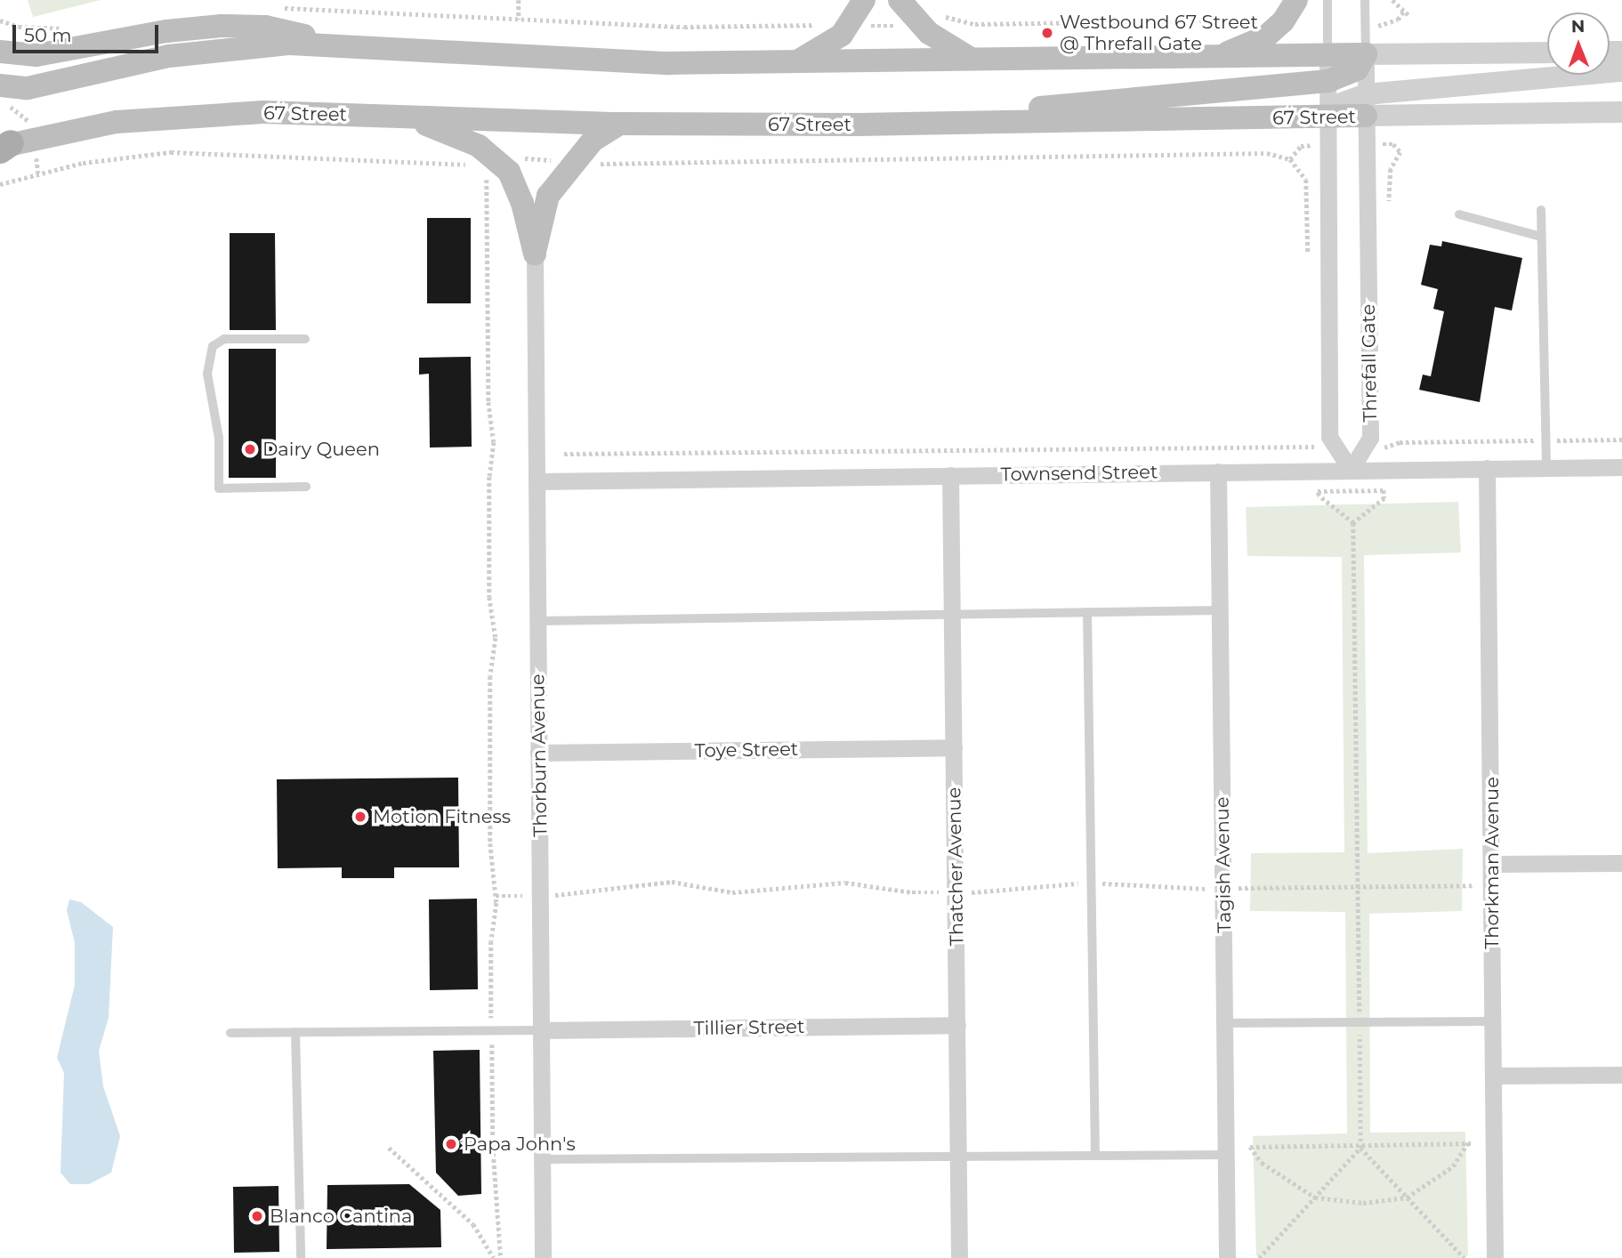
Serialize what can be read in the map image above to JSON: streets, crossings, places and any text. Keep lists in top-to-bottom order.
{
  "streets": {
    "main road": ["67 Street"],
    "street": [
      "Threfall Gate",
      "Townsend Street",
      "Toye Street",
      "Thorburn Avenue",
      "Thorkman Avenue",
      "Tagish Avenue",
      "Thatcher Avenue",
      "Tillier Street"
    ]
  },
  "crossings": [
    ["67 Street", "Threfall Gate"],
    ["Threfall Gate", "Townsend Street"],
    ["Townsend Street", "Thorburn Avenue"],
    ["Townsend Street", "Thorkman Avenue"],
    ["Townsend Street", "Tagish Avenue"],
    ["Townsend Street", "Thatcher Avenue"],
    ["Toye Street", "Thorburn Avenue"],
    ["Toye Street", "Thatcher Avenue"],
    ["Thorburn Avenue", "Tillier Street"],
    ["Thatcher Avenue", "Tillier Street"]
  ],
  "places": [
    "Westbound 67 Street @ Threfall Gate",
    "Dairy Queen",
    "Motion Fitness",
    "Papa John's",
    "Blanco Cantina"
  ],
  "scale_bar": "50 m",
  "north": "top"
}
